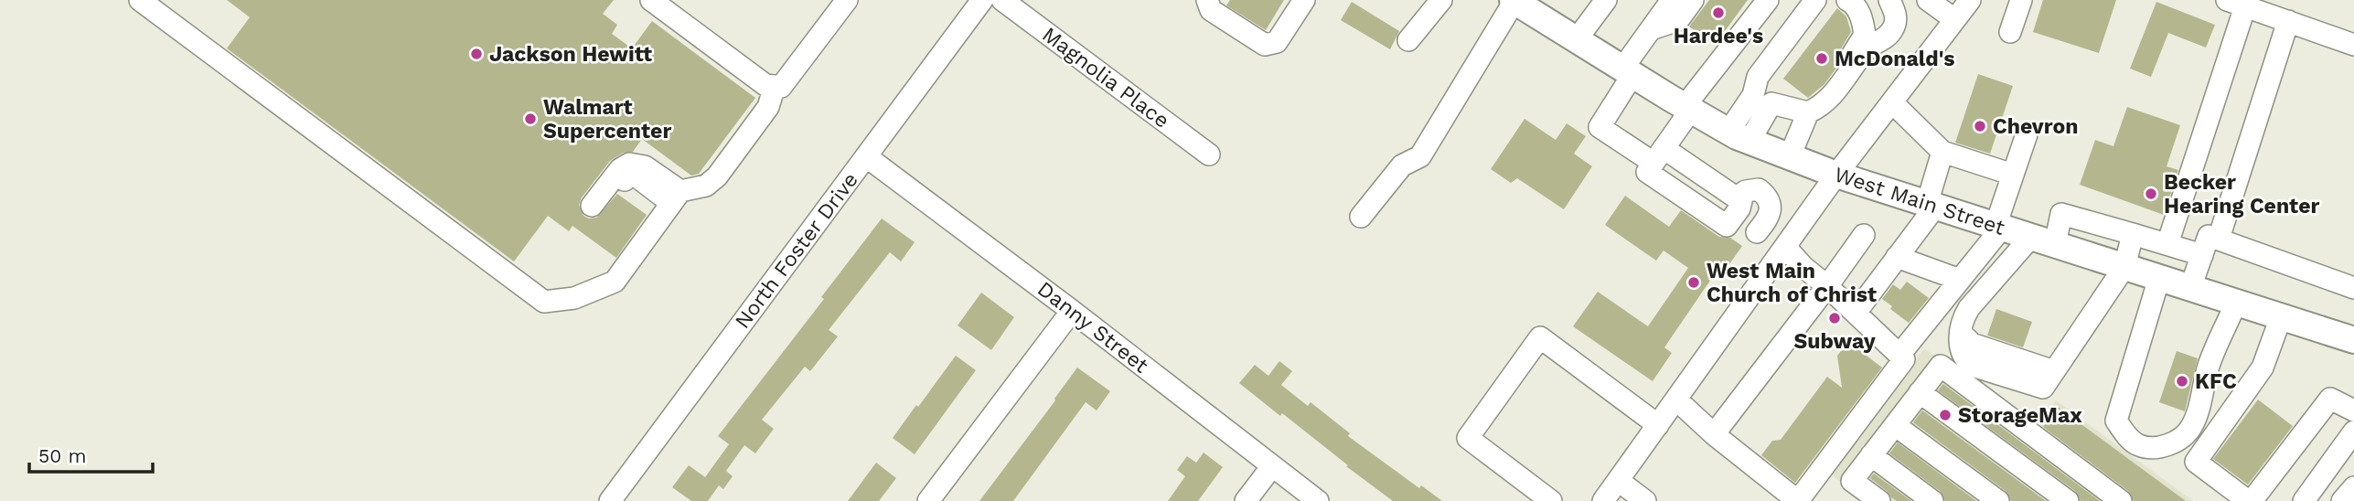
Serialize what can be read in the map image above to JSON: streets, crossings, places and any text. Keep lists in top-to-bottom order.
{
  "streets": {
    "main road": ["West Main Street"],
    "street": ["Magnolia Place", "North Foster Drive", "Danny Street"]
  },
  "crossings": [
    ["North Foster Drive", "Danny Street"]
  ],
  "places": [
    "Hardee's",
    "Jackson Hewitt",
    "McDonald's",
    "Walmart Supercenter",
    "Chevron",
    "Becker Hearing Center",
    "West Main Church of Christ",
    "Subway",
    "KFC",
    "StorageMax"
  ],
  "scale_bar": "50 m"
}
